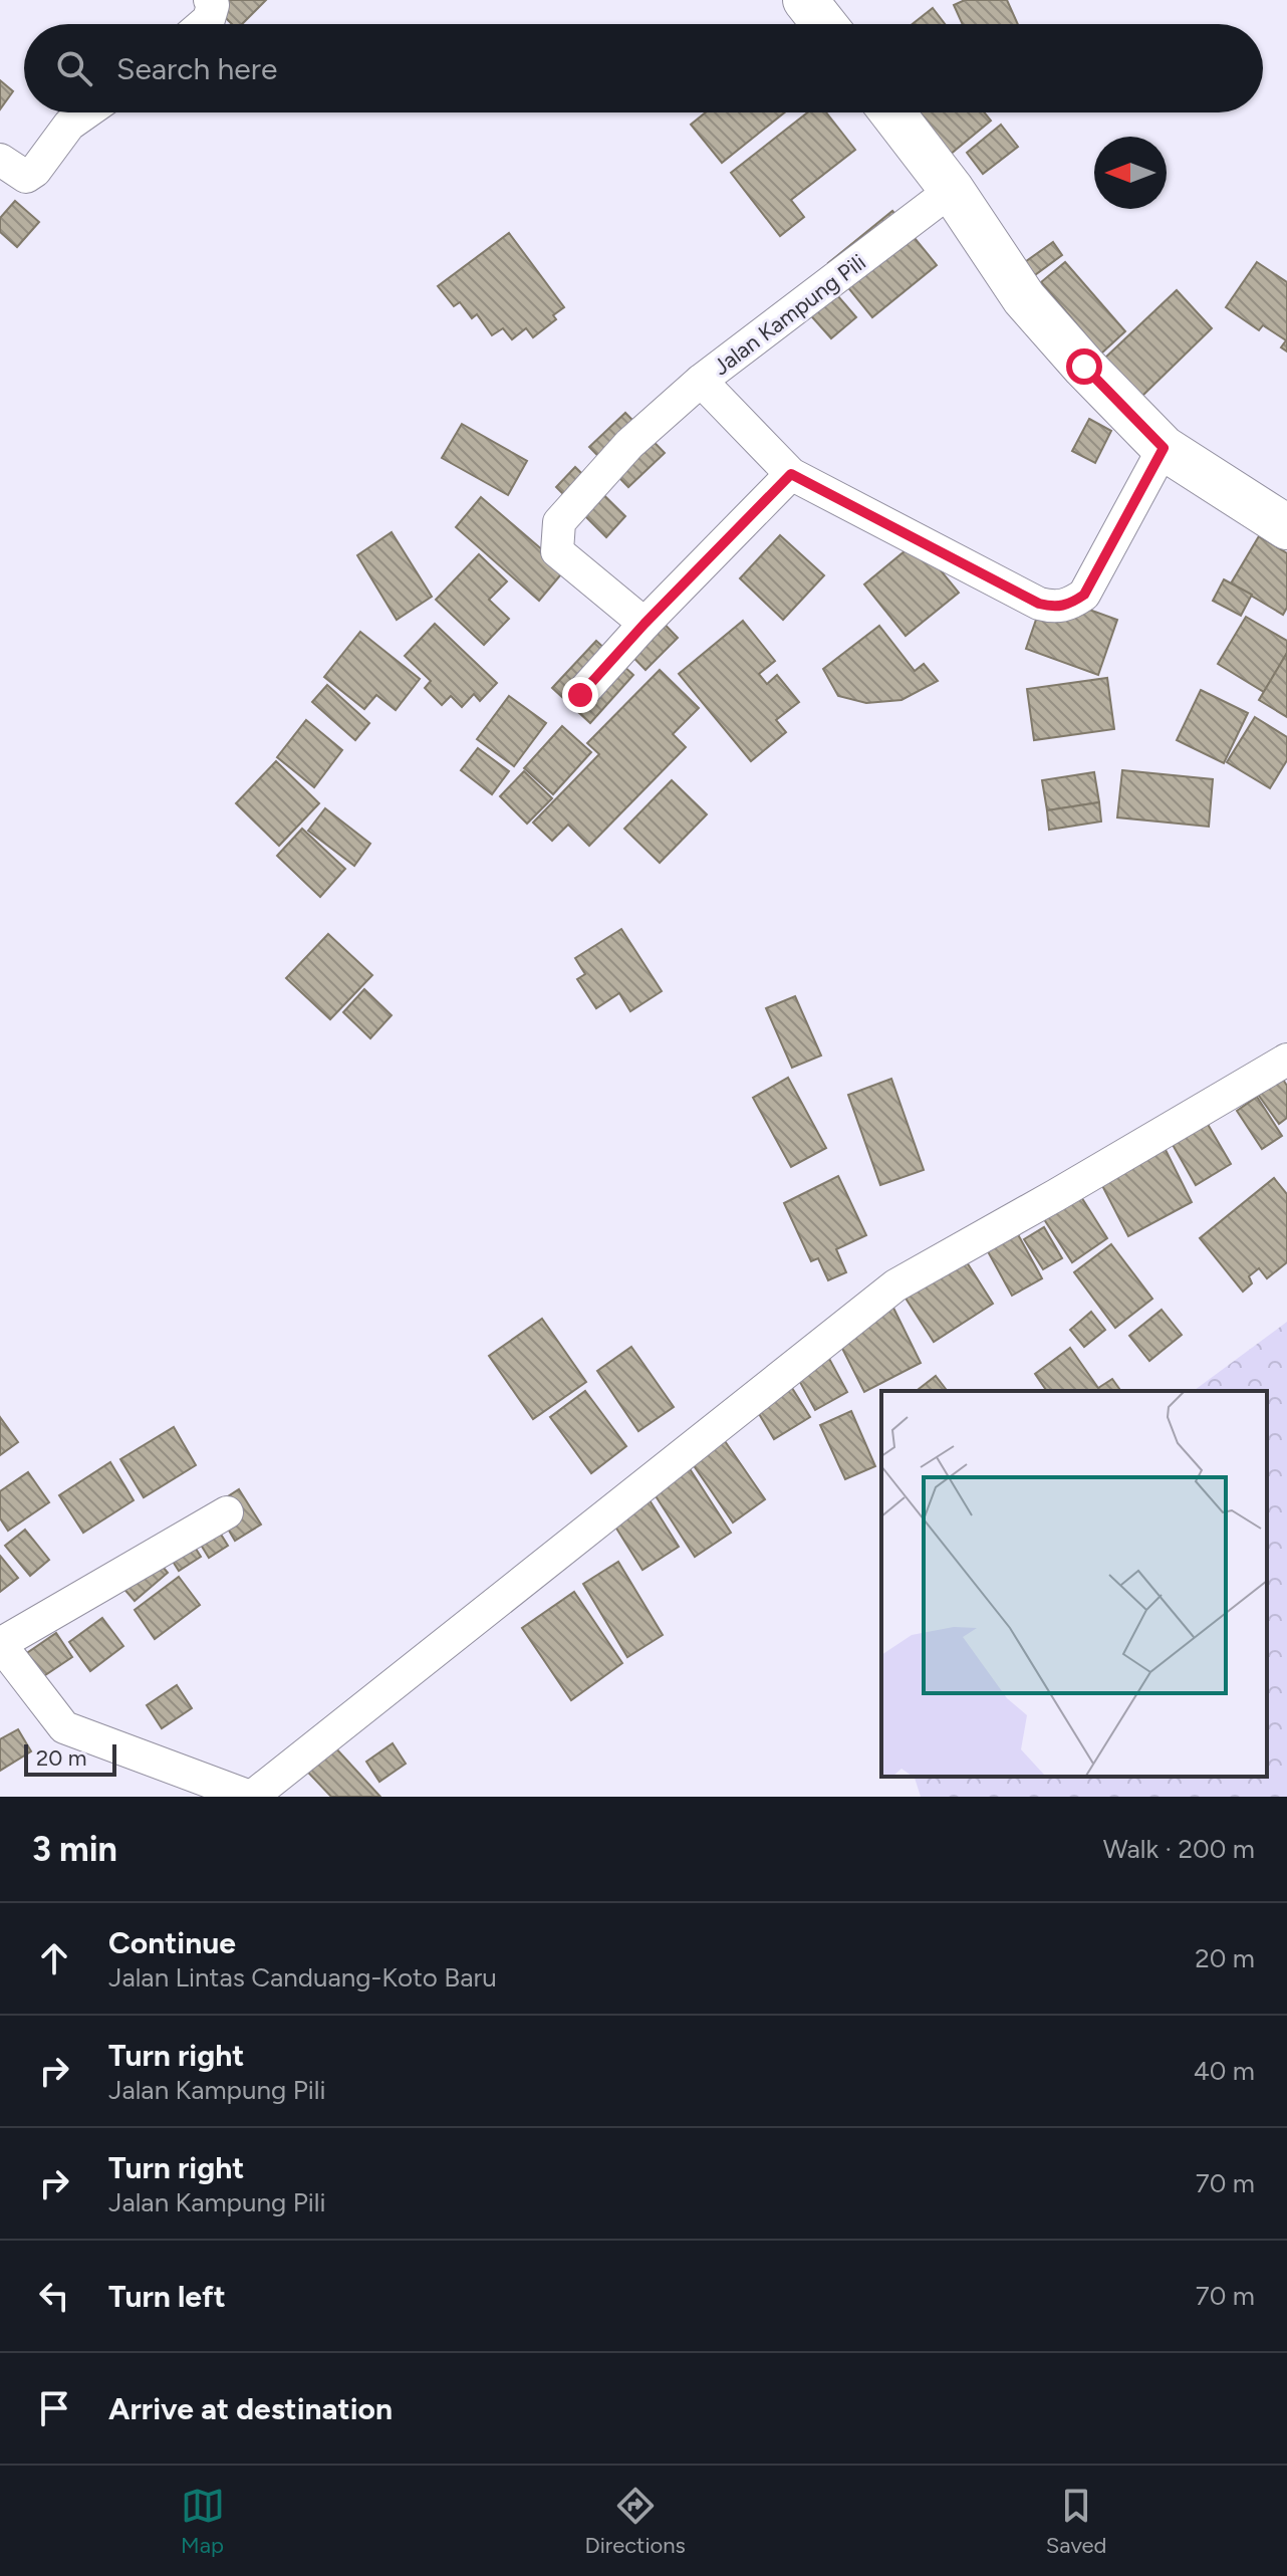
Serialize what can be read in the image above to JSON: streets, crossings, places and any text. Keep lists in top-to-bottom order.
{
  "streets": {
    "street": ["Jalan Kampung Pili"]
  },
  "scale_bar": "20 m",
  "north": "left",
  "page": {
    "search": "Search here",
    "scale": "20 m",
    "heading": ["3 min", "Walk · 200 m"],
    "list": [
      ["Continue", "Jalan Lintas Canduang-Koto Baru", "20 m"],
      ["Turn right", "Jalan Kampung Pili", "40 m"],
      ["Turn right", "Jalan Kampung Pili", "70 m"],
      ["Turn left", "70 m"],
      "Arrive at destination"
    ],
    "nav": ["Map", "Directions", "Saved"]
  }
}
